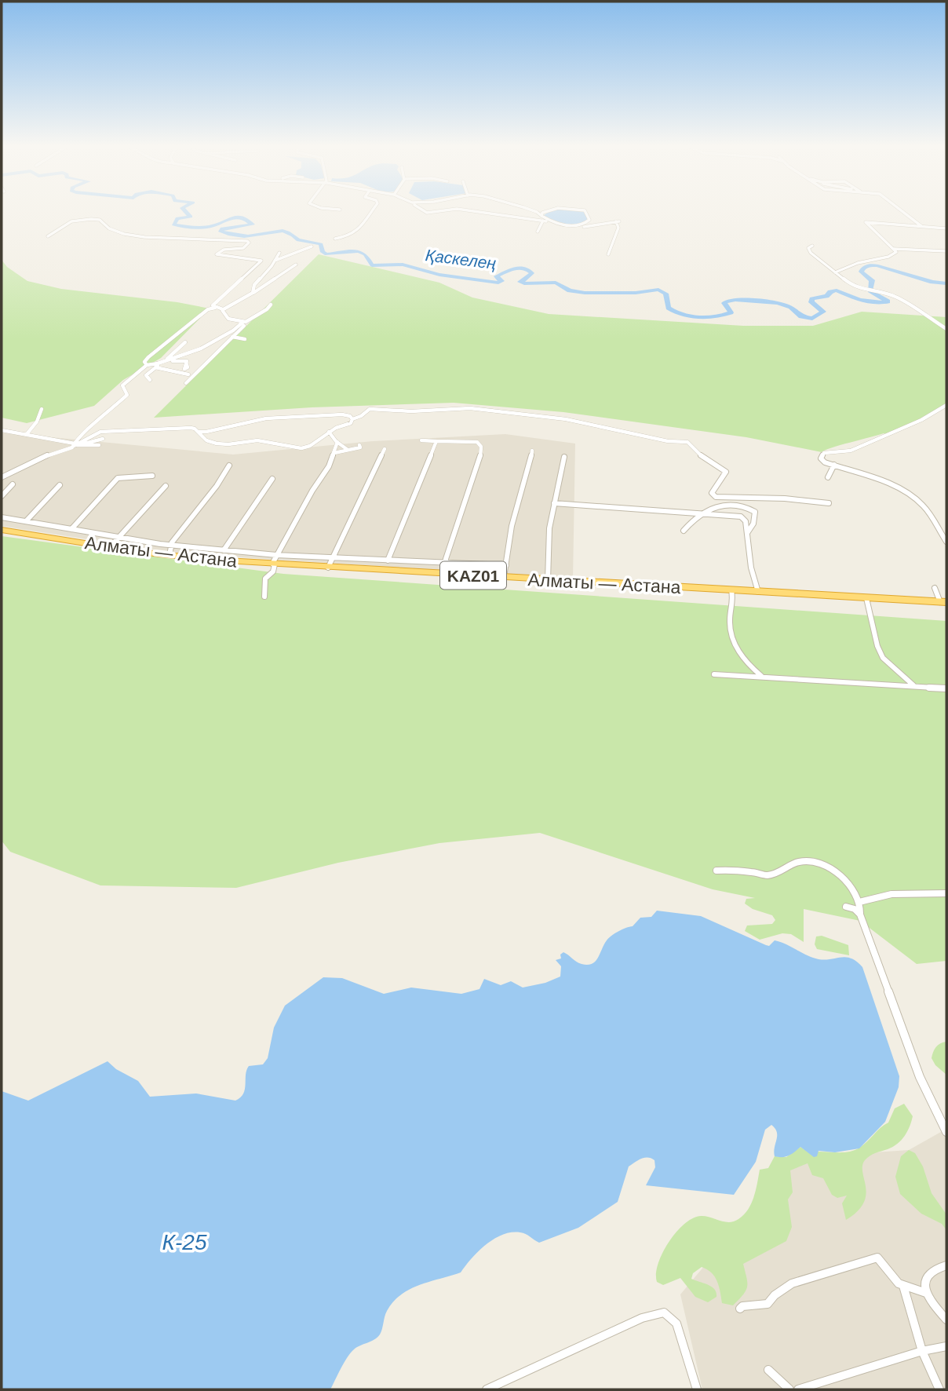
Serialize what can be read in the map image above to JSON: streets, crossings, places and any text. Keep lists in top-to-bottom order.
{
  "streets": {
    "highway": ["Алматы — Астана", "KАZ01"]
  },
  "water": ["Қаскелең", "К-25"]
}
